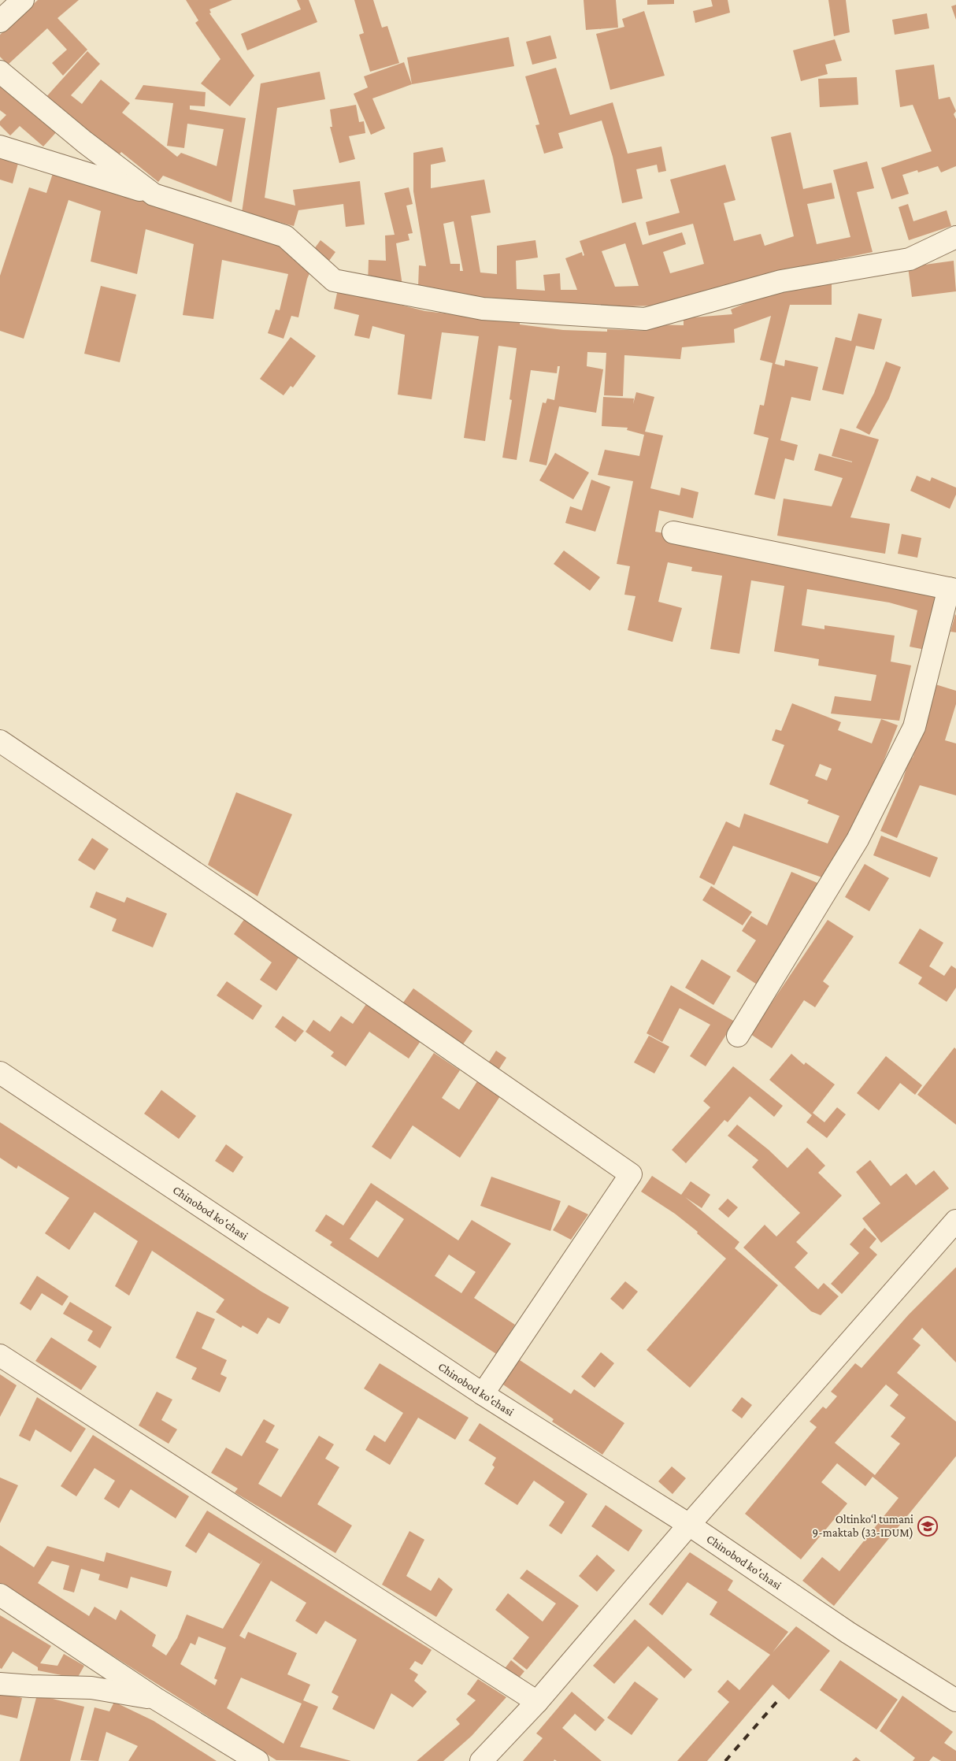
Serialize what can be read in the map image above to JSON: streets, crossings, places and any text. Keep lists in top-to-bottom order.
{
  "streets": {
    "street": ["Chinobod ko'chasi"]
  },
  "places": {
    "school or university": ["Oltinko‘l tumani 9-maktab (33-IDUM)"]
  }
}
